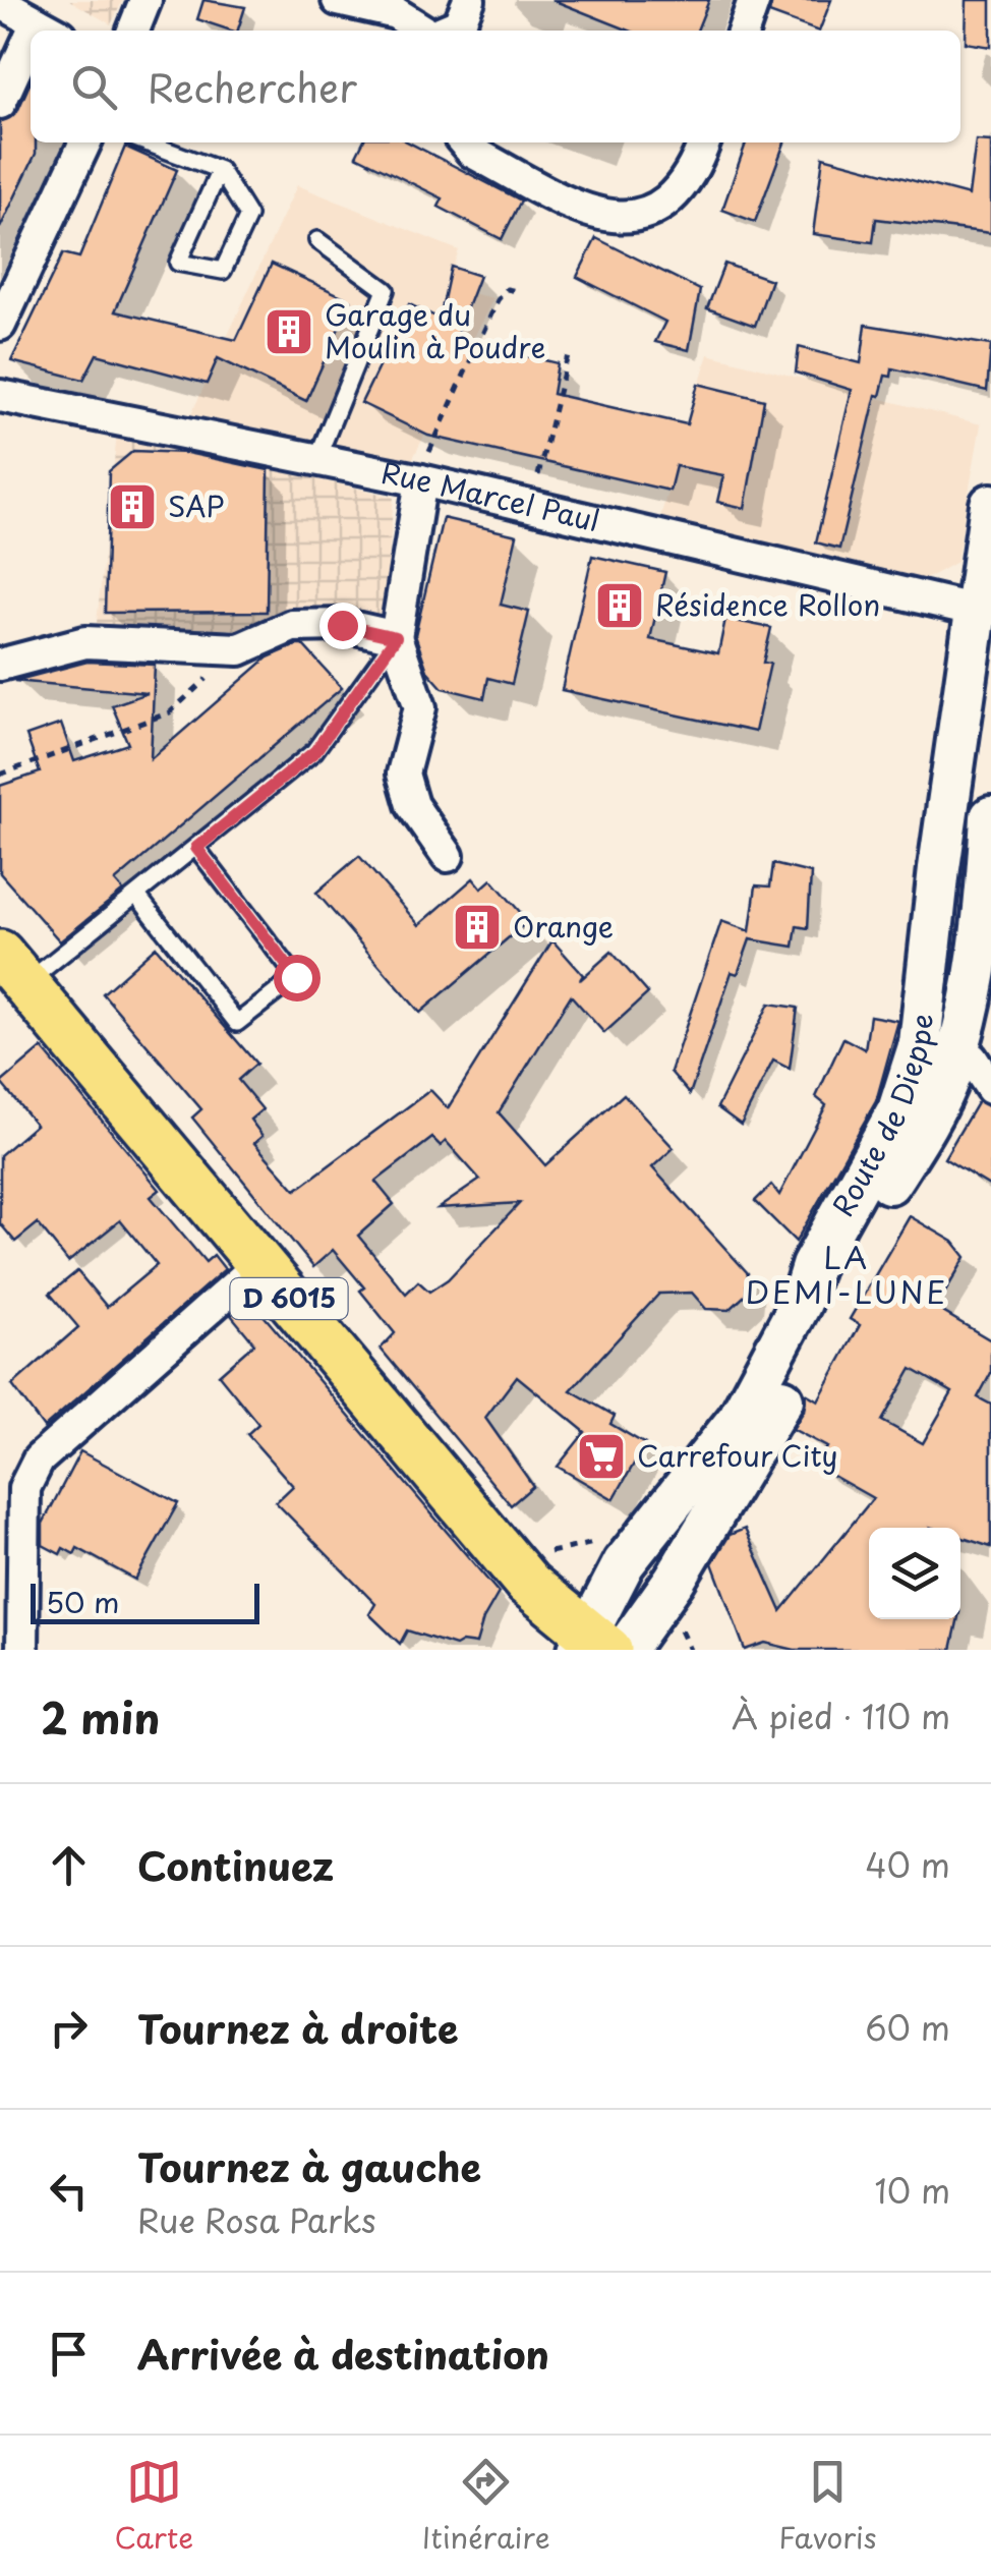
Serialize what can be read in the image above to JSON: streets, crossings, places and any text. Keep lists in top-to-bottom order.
{
  "streets": {
    "main road": ["Route de Dieppe", "D 6015"],
    "street": ["Rue Marcel Paul"]
  },
  "crossings": [
    ["Rue Marcel Paul", "Route de Dieppe"],
    ["Route de Dieppe", "D 6015"]
  ],
  "districts": ["LA DEMI-LUNE"],
  "places": {
    "building": [
      "Garage du Moulin à Poudre",
      "SAP",
      "Résidence Rollon",
      "Orange"
    ],
    "supermarket": ["Carrefour City"]
  },
  "scale_bar": "50 m",
  "page": {
    "search": "Rechercher",
    "scale": "50 m",
    "heading": ["2 min", "À pied · 110 m"],
    "list": [
      ["Continuez", "40 m"],
      ["Tournez à droite", "60 m"],
      ["Tournez à gauche", "Rue Rosa Parks", "10 m"],
      "Arrivée à destination"
    ],
    "nav": ["Carte", "Itinéraire", "Favoris"]
  }
}
